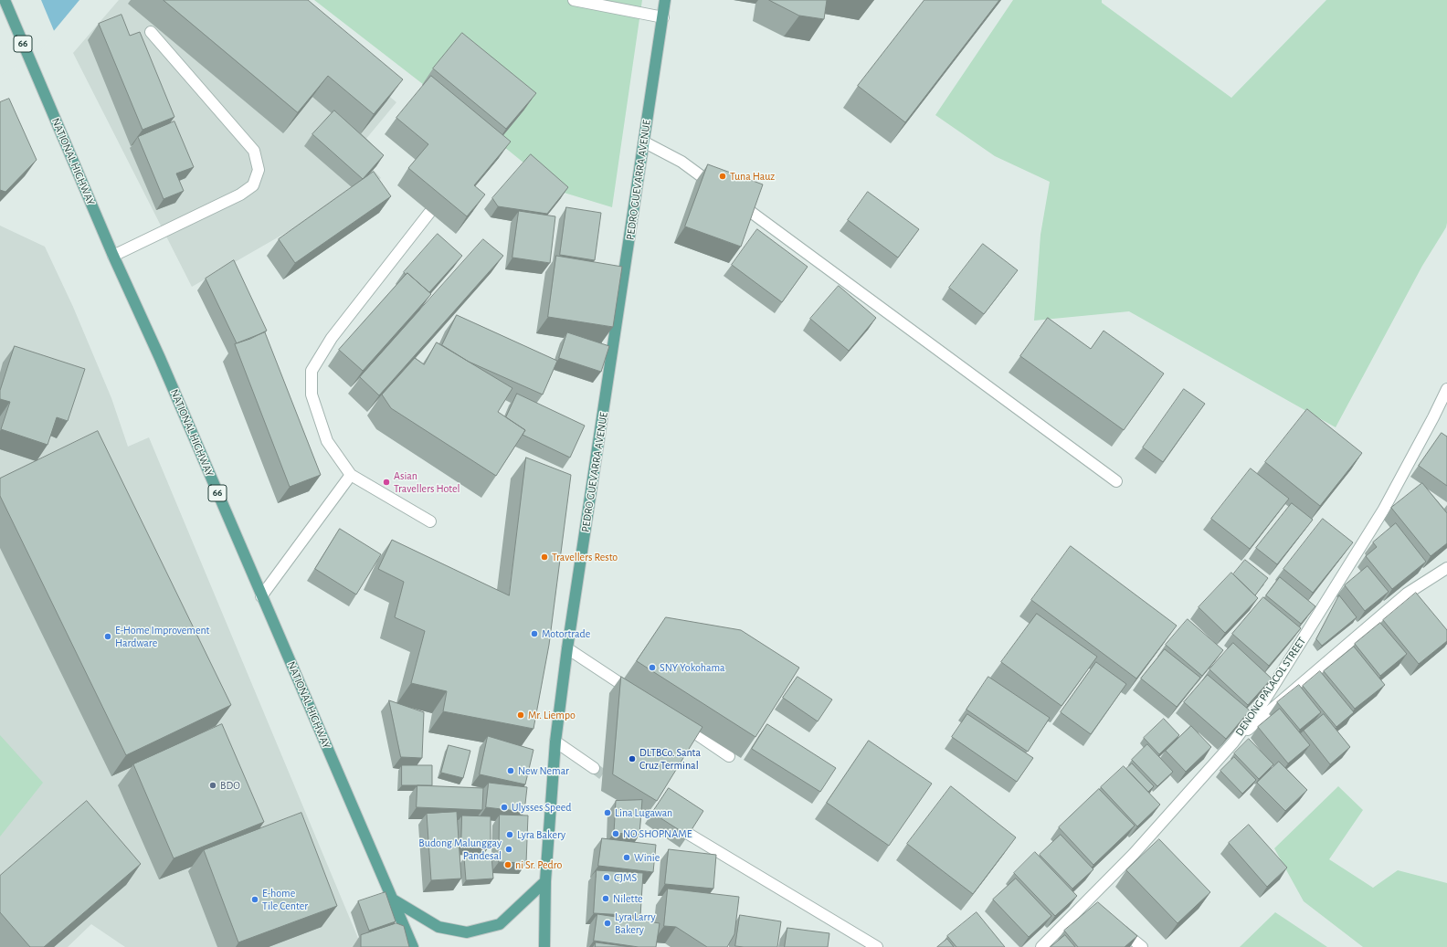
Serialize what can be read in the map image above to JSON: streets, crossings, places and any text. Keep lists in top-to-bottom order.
{
  "streets": {
    "main road": ["66", "NATIONAL HIGHWAY", "PEDRO GUEVARRA AVENUE"],
    "street": ["DENONG PALACOL STREET"]
  },
  "places": [
    "Tuna Hauz",
    "Asian Travellers Hotel",
    "Travellers Resto",
    "Motortrade",
    "E-Home Improvement Hardware",
    "SNY Yokohama",
    "Mr. Liempo",
    "DLTBCo. Santa Cruz Terminal",
    "New Nemar",
    "BDO",
    "Ulysses Speed",
    "Lina Lugawan",
    "NO SHOPNAME",
    "Lyra Bakery",
    "Budong Malunggay Pandesal",
    "Winie",
    "ni Sr. Pedro",
    "CJMS",
    "Nilette",
    "E-home Tile Center",
    "Lyra Larry Bakery"
  ]
}
